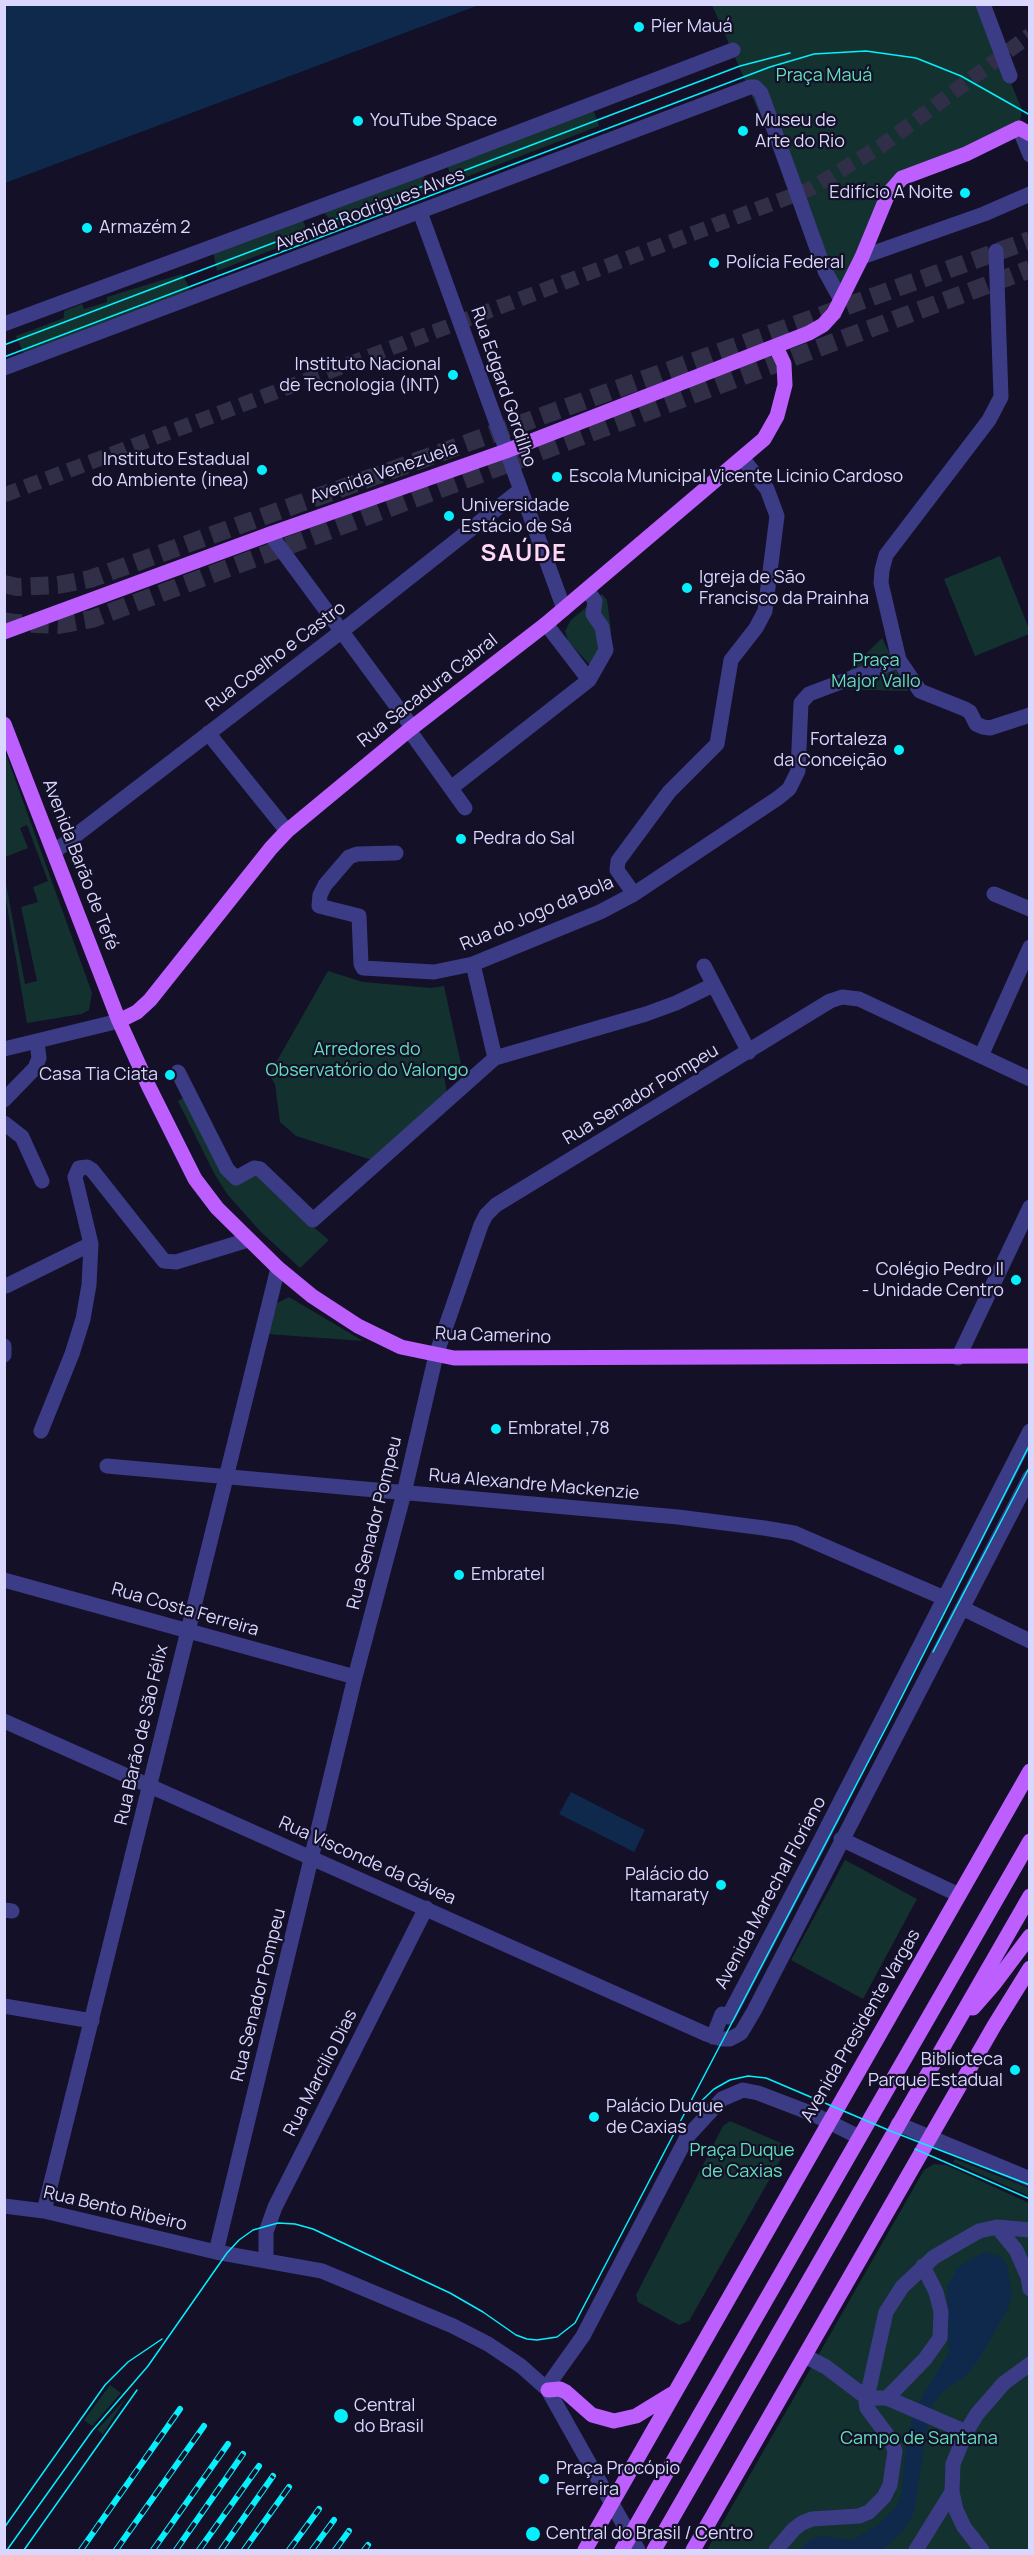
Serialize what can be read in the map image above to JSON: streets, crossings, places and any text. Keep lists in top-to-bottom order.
{
  "streets": {
    "main road": [
      "Avenida Venezuela",
      "Rua Sacadura Cabral",
      "Avenida Barão de Tefé",
      "Rua Camerino",
      "Avenida Presidente Vargas"
    ],
    "street": [
      "Avenida Rodrigues Alves",
      "Rua Edgard Gordilho",
      "Rua Coelho e Castro",
      "Rua do Jogo da Bola",
      "Rua Senador Pompeu",
      "Rua Alexandre Mackenzie",
      "Rua Costa Ferreira",
      "Rua Barão de São Félix",
      "Rua Visconde da Gávea",
      "Avenida Marechal Floriano",
      "Rua Marcílio Dias",
      "Rua Bento Ribeiro"
    ]
  },
  "crossings": [
    ["Avenida Rodrigues Alves", "Rua Edgard Gordilho"],
    ["Rua Edgard Gordilho", "Avenida Venezuela"],
    ["Rua Edgard Gordilho", "Rua Coelho e Castro"],
    ["Rua Edgard Gordilho", "Rua Sacadura Cabral"],
    ["Avenida Venezuela", "Rua Sacadura Cabral"],
    ["Rua Coelho e Castro", "Avenida Barão de Tefé"],
    ["Rua Sacadura Cabral", "Avenida Barão de Tefé"],
    ["Rua Sacadura Cabral", "Rua Camerino"],
    ["Avenida Barão de Tefé", "Rua Camerino"],
    ["Rua Senador Pompeu", "Rua Camerino"],
    ["Rua Senador Pompeu", "Rua Alexandre Mackenzie"],
    ["Rua Senador Pompeu", "Rua Costa Ferreira"],
    ["Rua Senador Pompeu", "Rua Visconde da Gávea"],
    ["Rua Senador Pompeu", "Rua Bento Ribeiro"],
    ["Rua Camerino", "Rua Barão de São Félix"],
    ["Rua Alexandre Mackenzie", "Rua Barão de São Félix"],
    ["Rua Alexandre Mackenzie", "Avenida Marechal Floriano"],
    ["Rua Costa Ferreira", "Rua Barão de São Félix"],
    ["Rua Barão de São Félix", "Rua Visconde da Gávea"],
    ["Rua Barão de São Félix", "Rua Bento Ribeiro"],
    ["Rua Visconde da Gávea", "Avenida Marechal Floriano"],
    ["Rua Visconde da Gávea", "Rua Marcílio Dias"],
    ["Rua Marcílio Dias", "Rua Bento Ribeiro"]
  ],
  "districts": ["SAÚDE"],
  "parks": [
    "Praça Mauá",
    "Praça Major Vallo",
    "Arredores do Observatório do Valongo",
    "Praça Duque de Caxias",
    "Campo de Santana"
  ],
  "places": [
    "Píer Mauá",
    "YouTube Space",
    "Museu de Arte do Rio",
    "Edifício A Noite",
    "Armazém 2",
    "Polícia Federal",
    "Instituto Nacional de Tecnologia (INT)",
    "Instituto Estadual do Ambiente (inea)",
    "Escola Municipal Vicente Licinio Cardoso",
    "Universidade Estácio de Sá",
    "Igreja de São Francisco da Prainha",
    "Fortaleza da Conceição",
    "Pedra do Sal",
    "Casa Tia Ciata",
    "Colégio Pedro II - Unidade Centro",
    "Embratel ,78",
    "Embratel",
    "Palácio do Itamaraty",
    "Biblioteca Parque Estadual",
    "Palácio Duque de Caxias",
    "Central do Brasil",
    "Praça Procópio Ferreira",
    "Central do Brasil / Centro"
  ]
}
